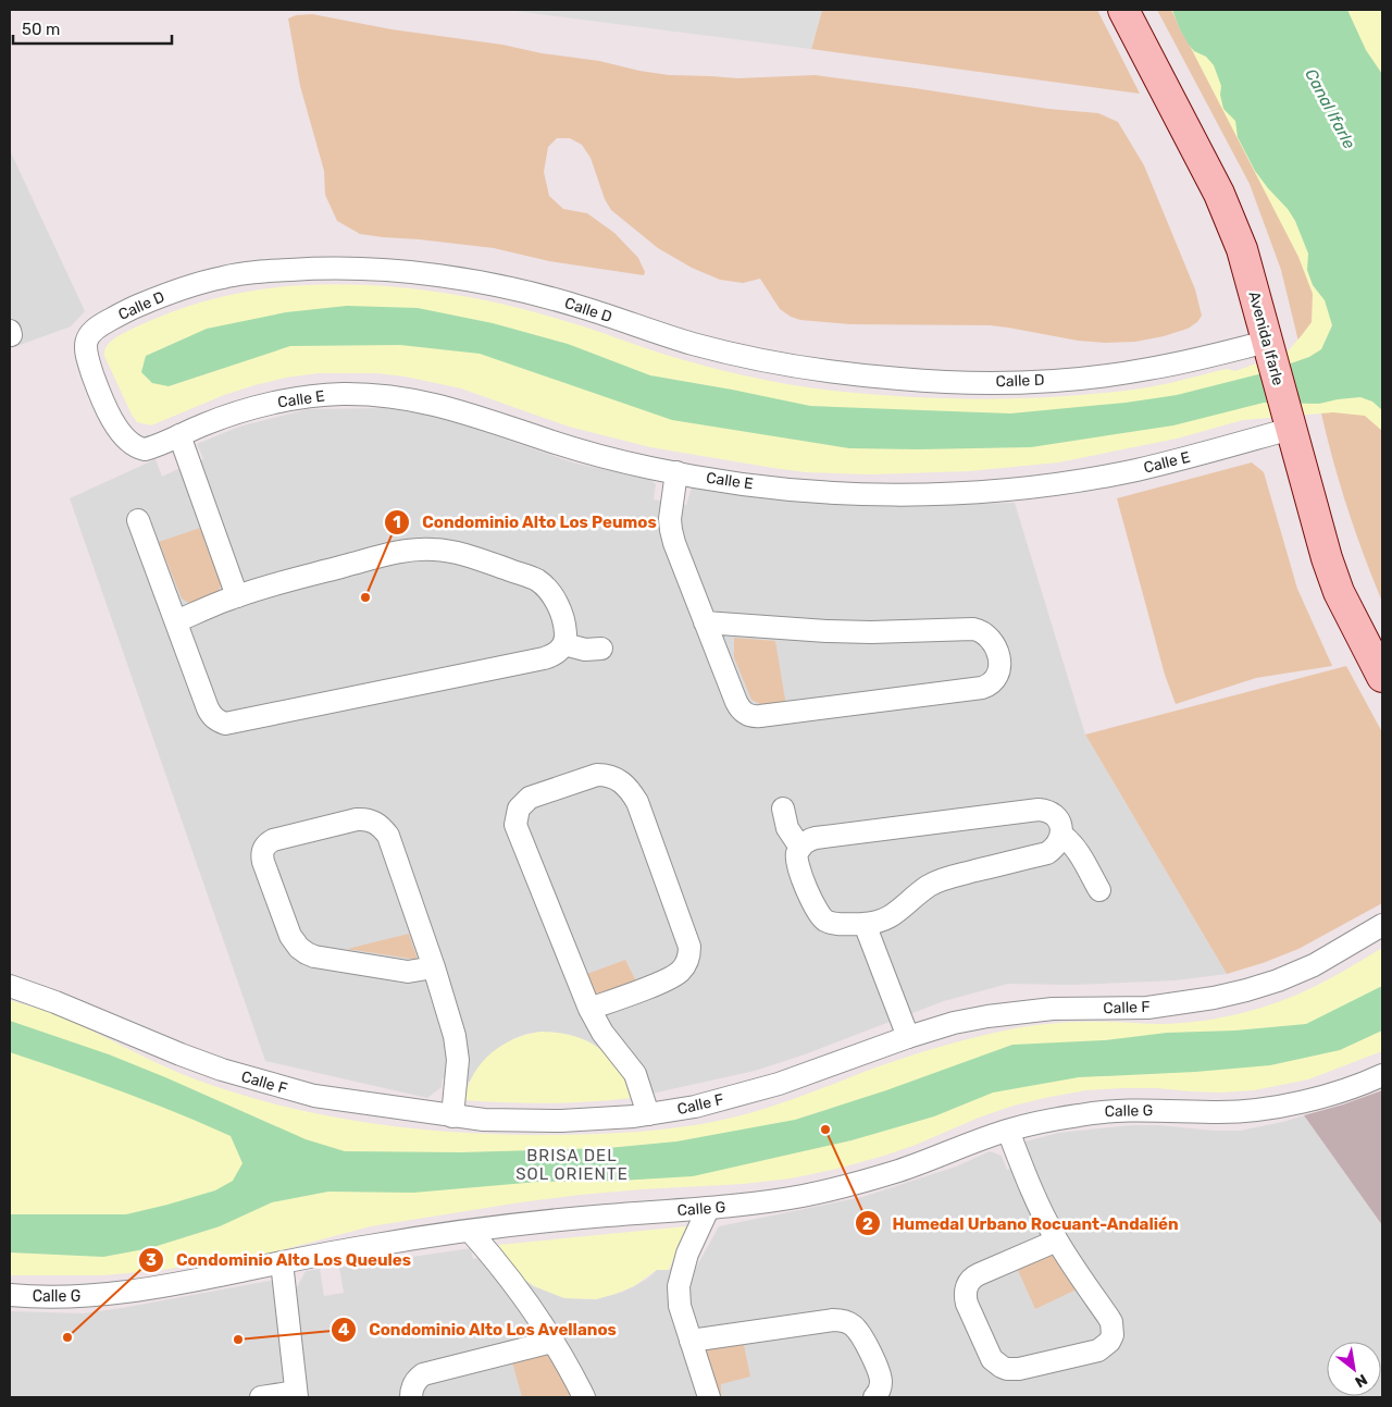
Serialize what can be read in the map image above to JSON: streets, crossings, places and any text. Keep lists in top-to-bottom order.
{
  "streets": {
    "street": [
      "Calle D",
      "Avenida Ifarle",
      "Calle E",
      "Calle F",
      "Calle G"
    ]
  },
  "crossings": [
    ["Calle D", "Avenida Ifarle"],
    ["Calle D", "Calle E"],
    ["Avenida Ifarle", "Calle E"]
  ],
  "districts": ["BRISA DEL SOL ORIENTE"],
  "water": ["Canal Ifarle"],
  "places": [
    "Condominio Alto Los Peumos",
    "Humedal Urbano Rocuant-Andalién",
    "Condominio Alto Los Queules",
    "Condominio Alto Los Avellanos"
  ],
  "scale_bar": "50 m",
  "north": "bottom right"
}
